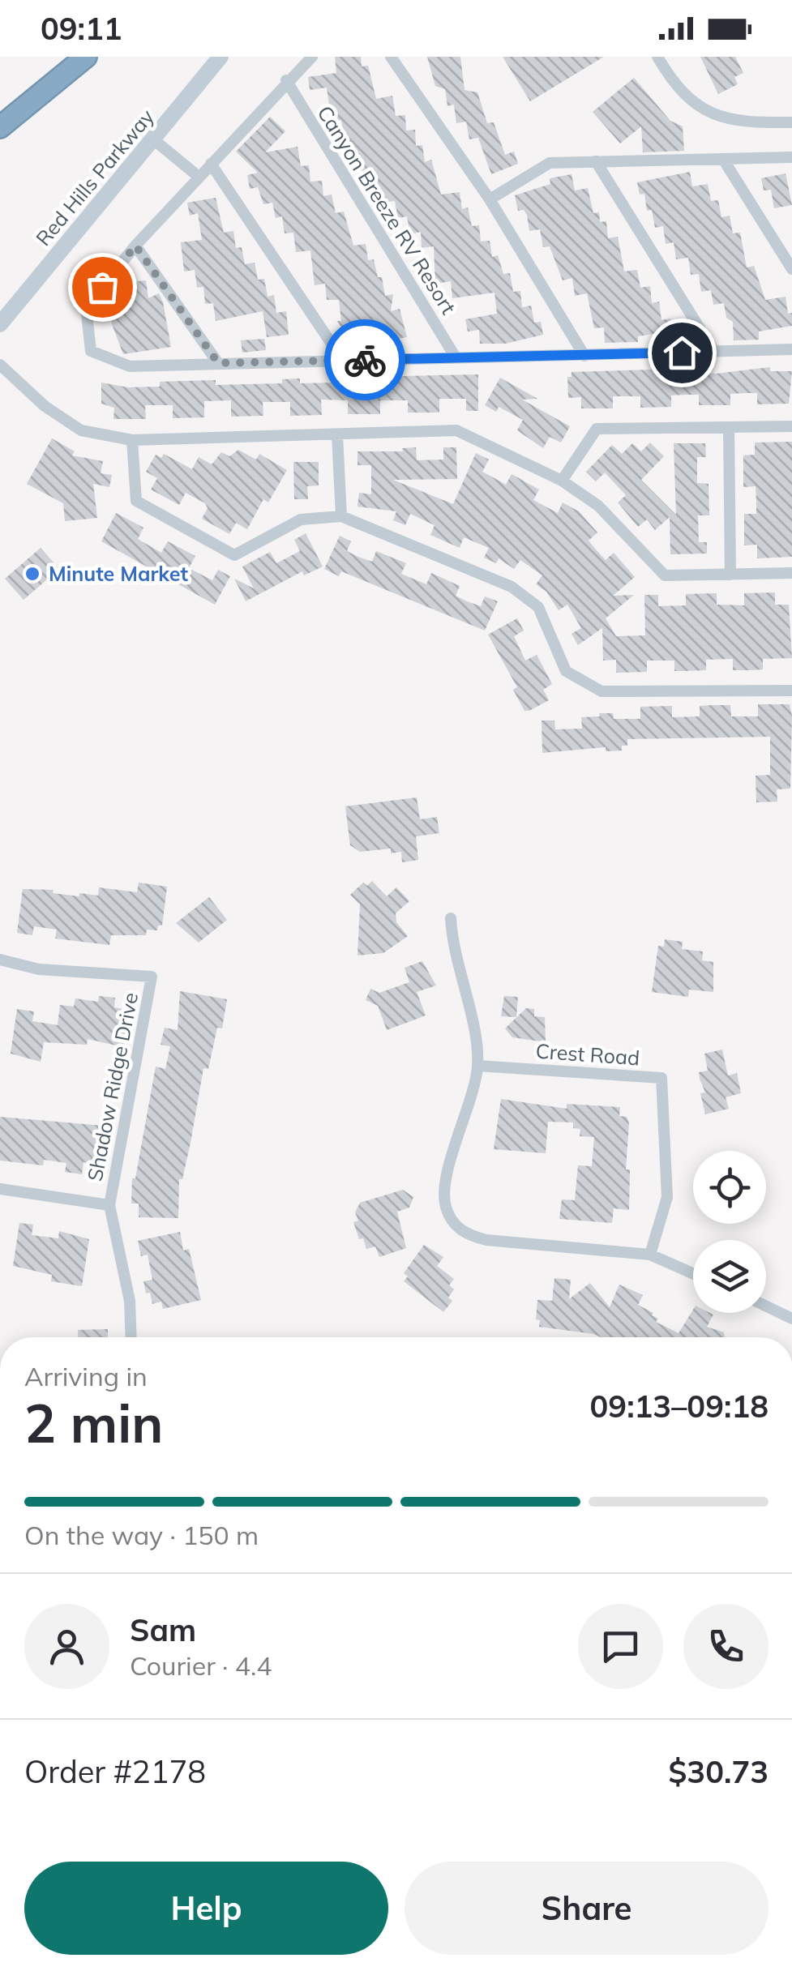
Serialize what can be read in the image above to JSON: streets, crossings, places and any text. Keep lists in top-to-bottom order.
{
  "streets": {
    "main road": ["Red Hills Parkway"],
    "street": ["Canyon Breeze RV Resort", "Crest Road", "Shadow Ridge Drive"]
  },
  "places": ["Minute Market"],
  "page": {
    "status": "09:11",
    "heading": ["2 min", "Arriving in", "09:13–09:18"],
    "panel": [
      "Sam",
      "Courier · 4.4",
      "Order #2178",
      "$30.73"
    ],
    "bar": "On the way · 150 m",
    "buttons": ["Help", "Share"]
  }
}
